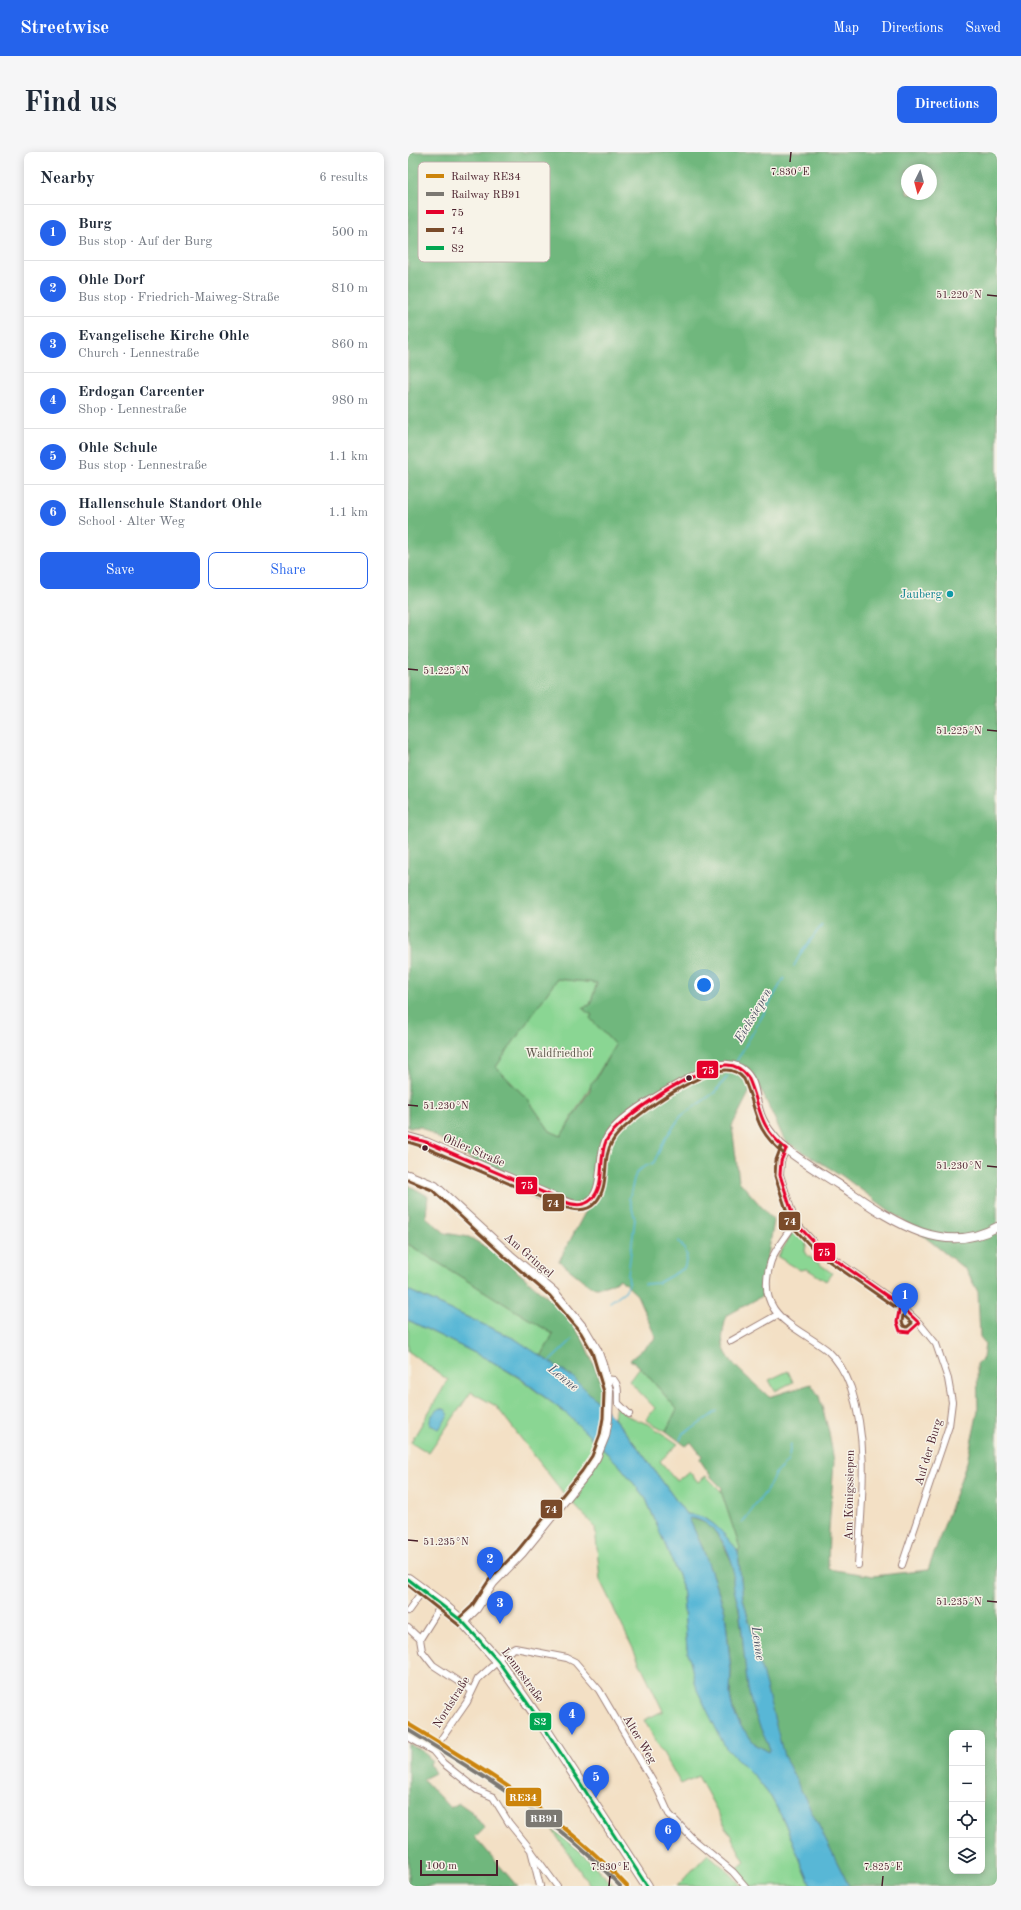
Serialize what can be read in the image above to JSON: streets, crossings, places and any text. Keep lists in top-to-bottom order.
{
  "streets": {
    "main road": ["Lennestraße"],
    "street": [
      "Ohler Straße",
      "Am Gringel",
      "Auf der Burg",
      "Am Königssiepen",
      "Nordstraße",
      "Alter Weg"
    ]
  },
  "crossings": [
    ["Ohler Straße", "Auf der Burg"],
    ["Am Gringel", "Lennestraße"],
    ["Auf der Burg", "Am Königssiepen"],
    ["Lennestraße", "Nordstraße"],
    ["Lennestraße", "Alter Weg"],
    ["Nordstraße", "Alter Weg"]
  ],
  "water": ["Eicksiepen", "Lenne"],
  "parks": ["Waldfriedhof"],
  "places": ["Jauberg"],
  "lines": [
    "transit line 75",
    "transit line 74",
    "transit line S2",
    "rail line RE34",
    "rail line RB91"
  ],
  "legend": [
    "Railway RE34",
    "Railway RB91",
    "75",
    "74",
    "S2"
  ],
  "scale_bar": "100 m",
  "north": "bottom",
  "page": {
    "header": "Streetwise",
    "nav": ["Map", "Directions", "Saved"],
    "buttons": [
      "Directions",
      ["Save", "Share"]
    ],
    "title": "Find us",
    "heading": ["Nearby", "6 results"],
    "list": [
      {
        "mark": "1",
        "name": "Burg",
        "note": "Bus stop · Auf der Burg",
        "value": "500 m"
      },
      {
        "mark": "2",
        "name": "Ohle Dorf",
        "note": "Bus stop · Friedrich-Maiweg-Straße",
        "value": "810 m"
      },
      {
        "mark": "3",
        "name": "Evangelische Kirche Ohle",
        "note": "Church · Lennestraße",
        "value": "860 m"
      },
      {
        "mark": "4",
        "name": "Erdogan Carcenter",
        "note": "Shop · Lennestraße",
        "value": "980 m"
      },
      {
        "mark": "5",
        "name": "Ohle Schule",
        "note": "Bus stop · Lennestraße",
        "value": "1.1 km"
      },
      {
        "mark": "6",
        "name": "Hallenschule Standort Ohle",
        "note": "School · Alter Weg",
        "value": "1.1 km"
      }
    ],
    "pins": [
      "1",
      "2",
      "3",
      "4",
      "5",
      "6"
    ],
    "map_buttons": ["+", "−"],
    "scale": "100 m"
  },
  "coordinates": [
    "7.830°E",
    "51.220°N",
    "51.225°N",
    "51.230°N",
    "51.235°N",
    "7.825°E"
  ]
}
